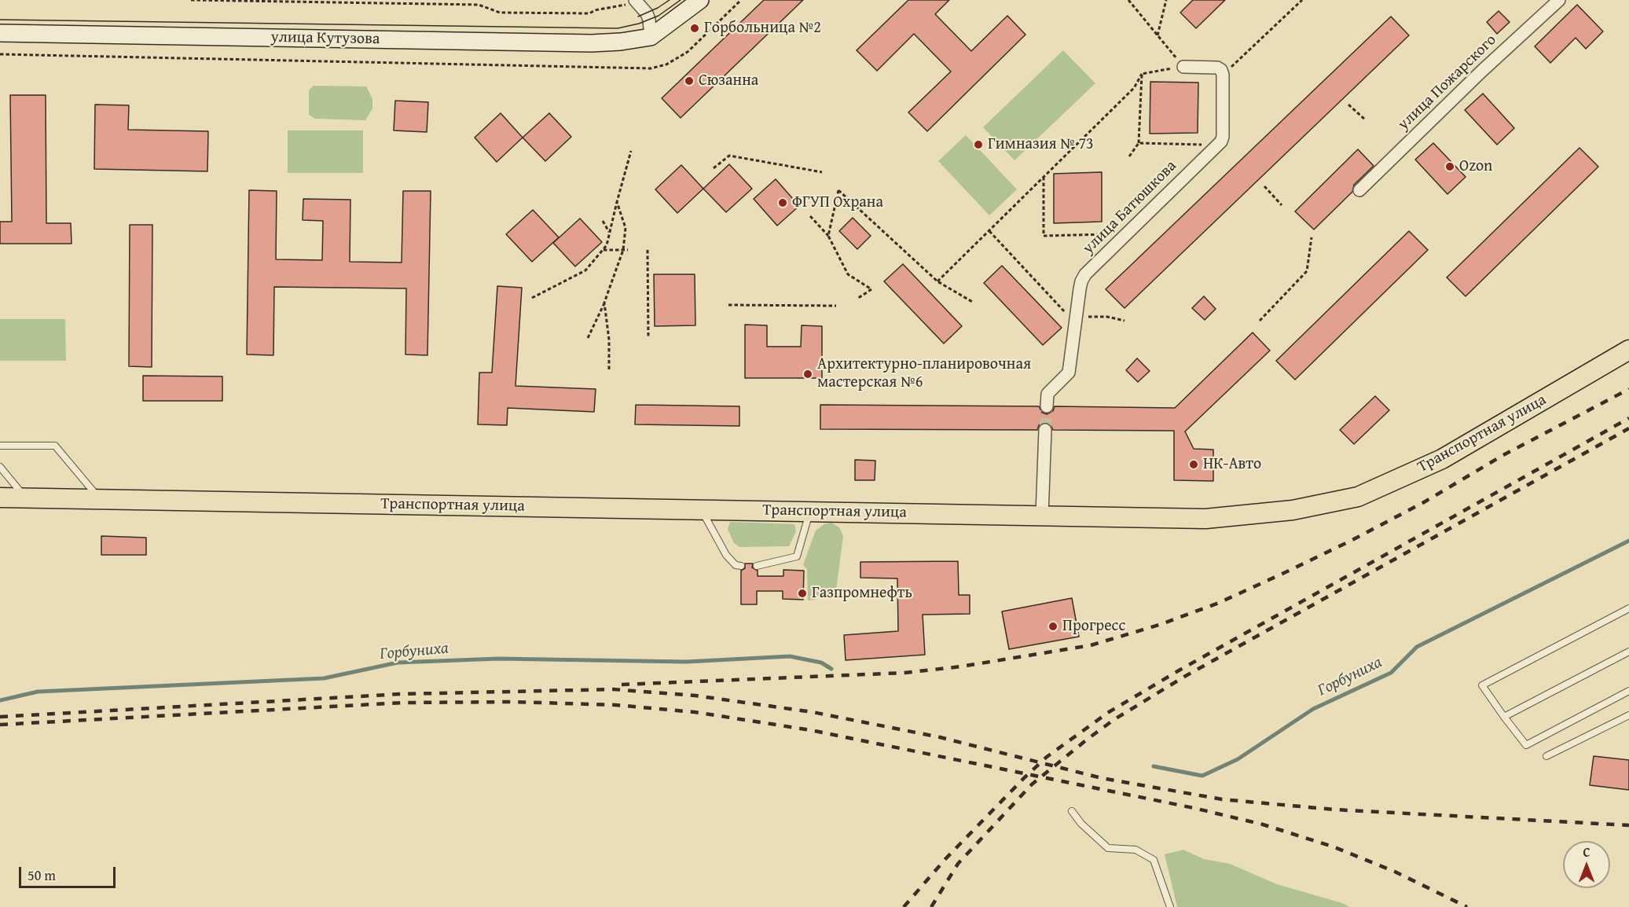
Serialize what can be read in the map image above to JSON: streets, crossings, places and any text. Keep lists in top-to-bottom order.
{
  "streets": {
    "main road": ["улица Кутузова", "Транспортная улица"],
    "street": ["улица Пожарского", "улица Батюшкова"]
  },
  "water": ["Горбуниха"],
  "places": [
    "Горбольница №2",
    "Сюзанна",
    "Гимназия № 73",
    "Ozon",
    "ФГУП Охрана",
    "Архитектурно-планировочная мастерская №6",
    "НК-Авто",
    "Газпромнефть",
    "Прогресс"
  ],
  "scale_bar": "50 m",
  "north": "top"
}
